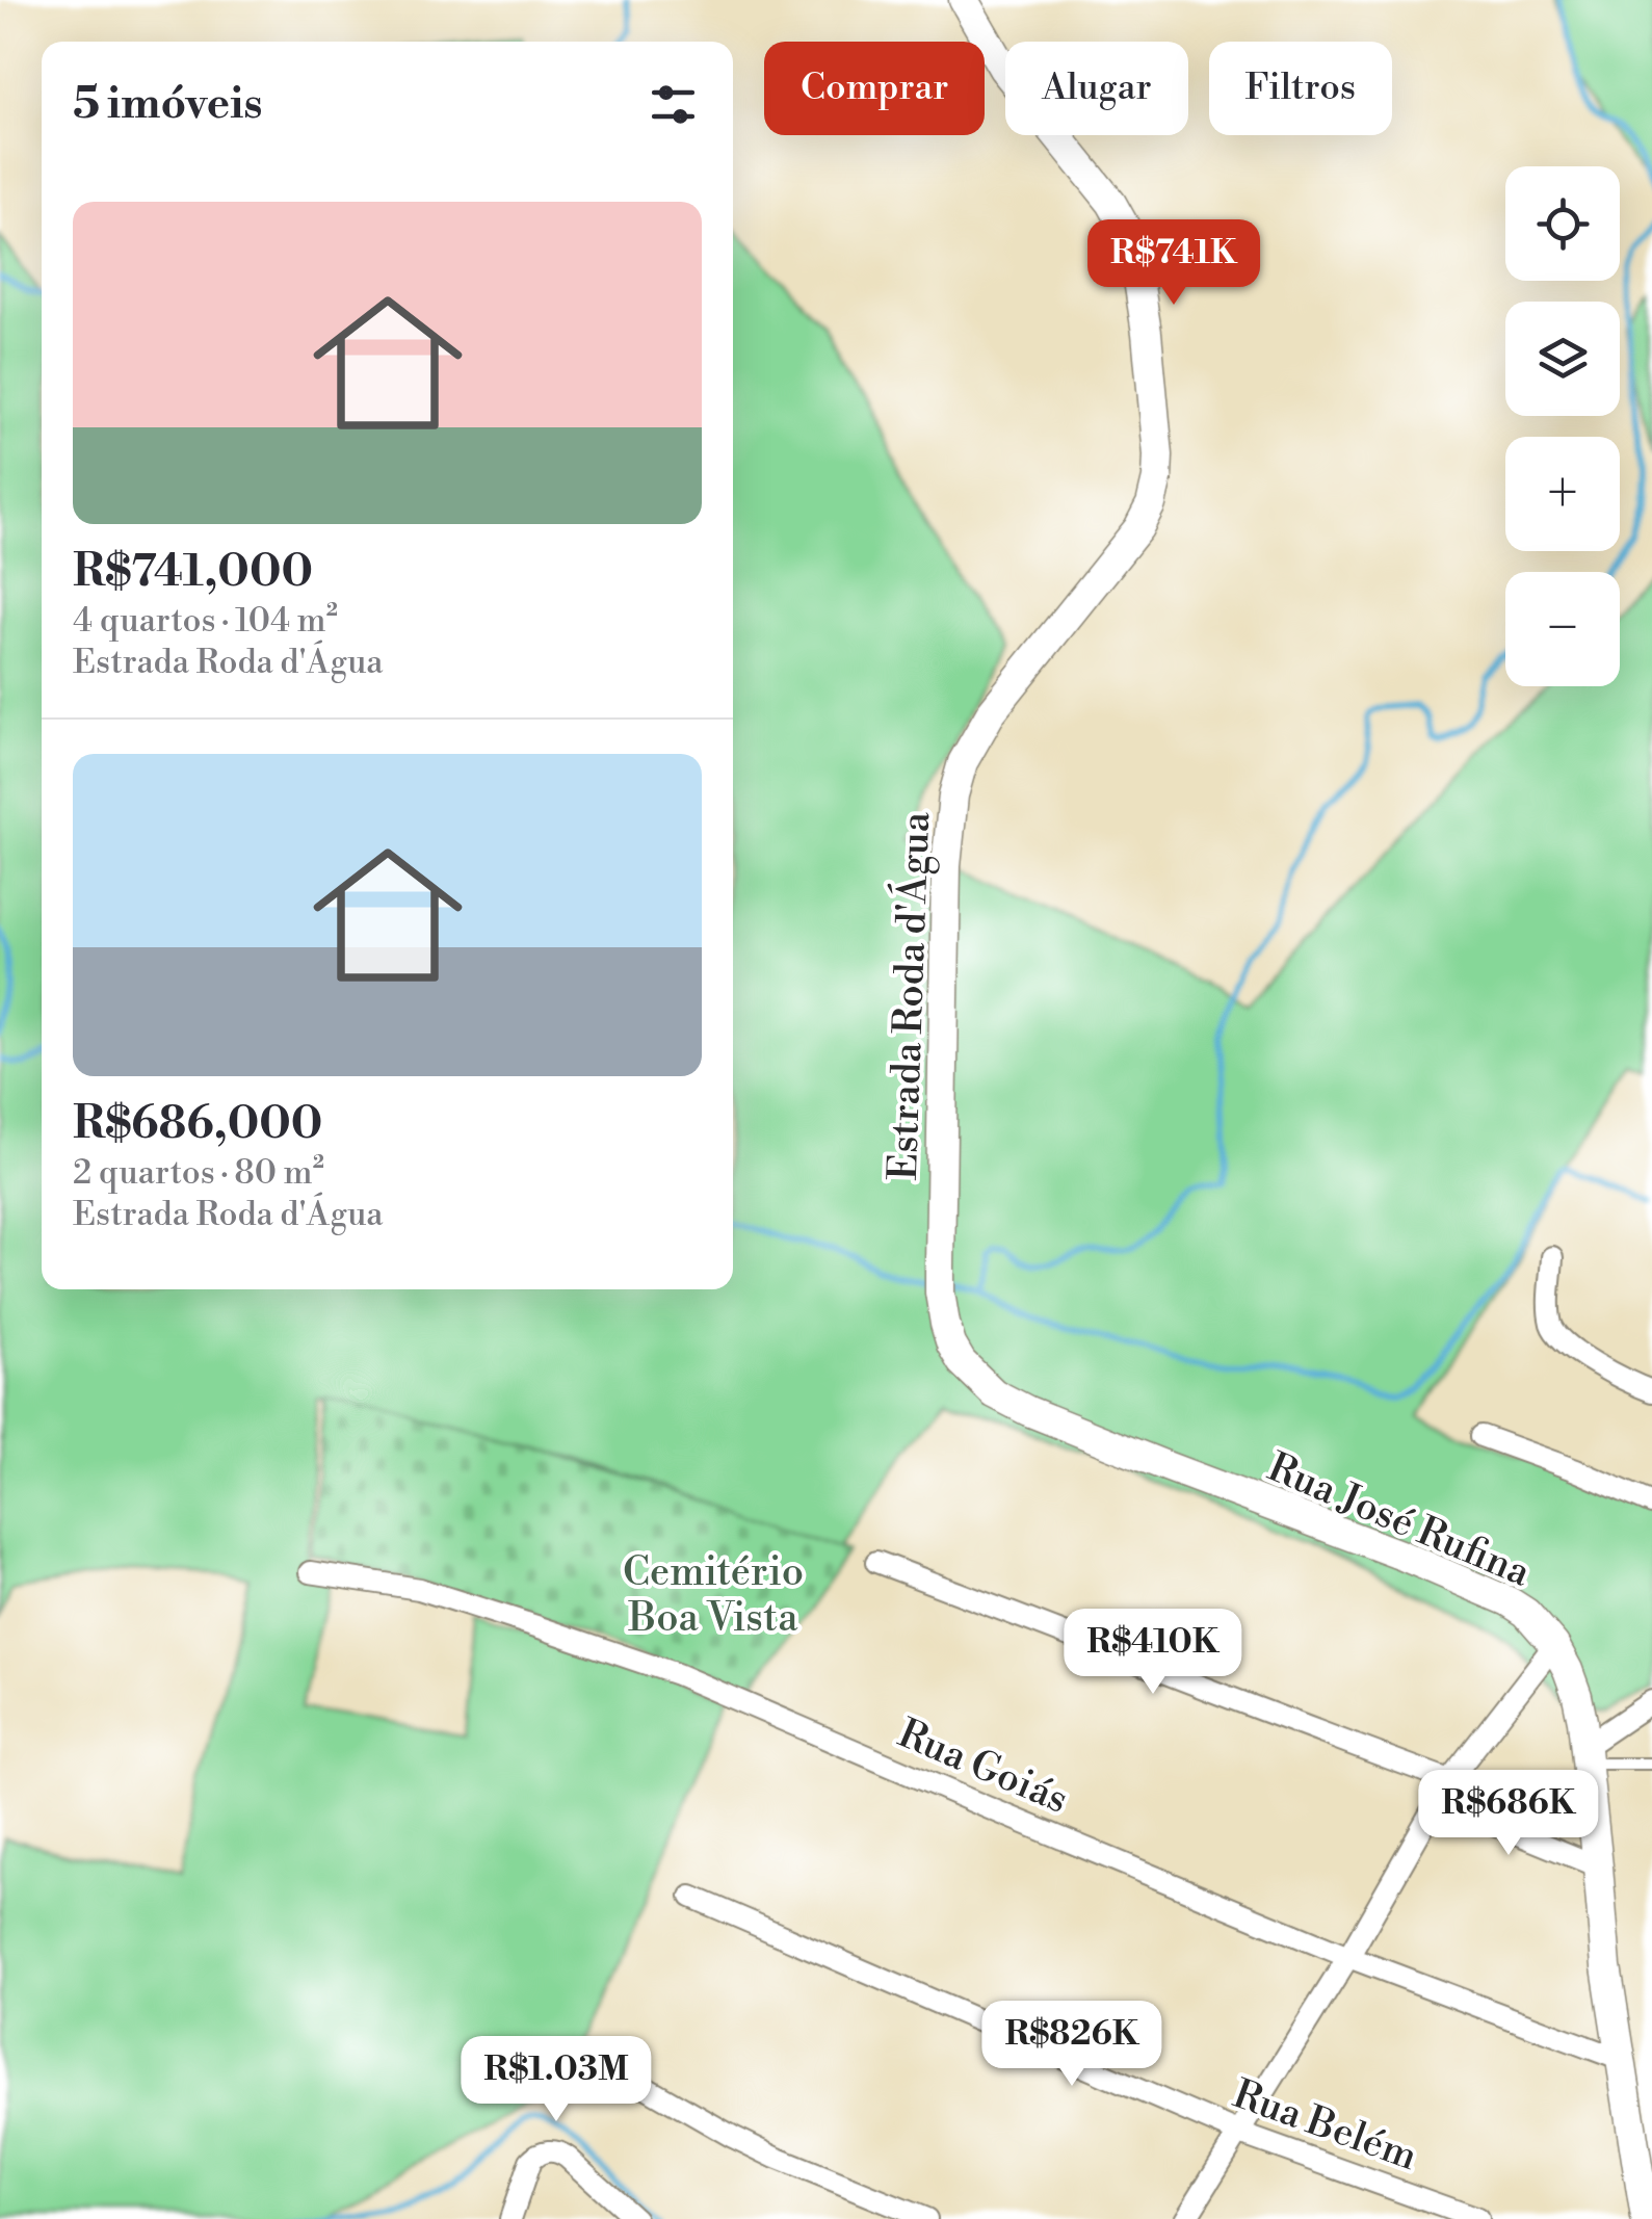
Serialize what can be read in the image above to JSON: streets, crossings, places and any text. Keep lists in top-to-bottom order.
{
  "streets": {
    "street": [
      "Estrada Roda d'Água",
      "Rua José Rufina",
      "Rua Goiás",
      "Rua Belém"
    ]
  },
  "crossings": [
    ["Estrada Roda d'Água", "Rua José Rufina"],
    ["Rua José Rufina", "Rua Goiás"]
  ],
  "parks": ["Cemitério Boa Vista"],
  "page": {
    "chip": ["Comprar", "Alugar", "Filtros"],
    "heading": "5 imóveis",
    "map_buttons": ["+", "−"],
    "list": [
      {
        "name": "R$741,000",
        "note": "4 quartos · 104 m² · Estrada Roda d'Água"
      },
      {
        "name": "R$686,000",
        "note": "2 quartos · 80 m² · Estrada Roda d'Água"
      }
    ],
    "price": [
      "R$741K",
      "R$410K",
      "R$686K",
      "R$826K",
      "R$1.03M"
    ]
  }
}
